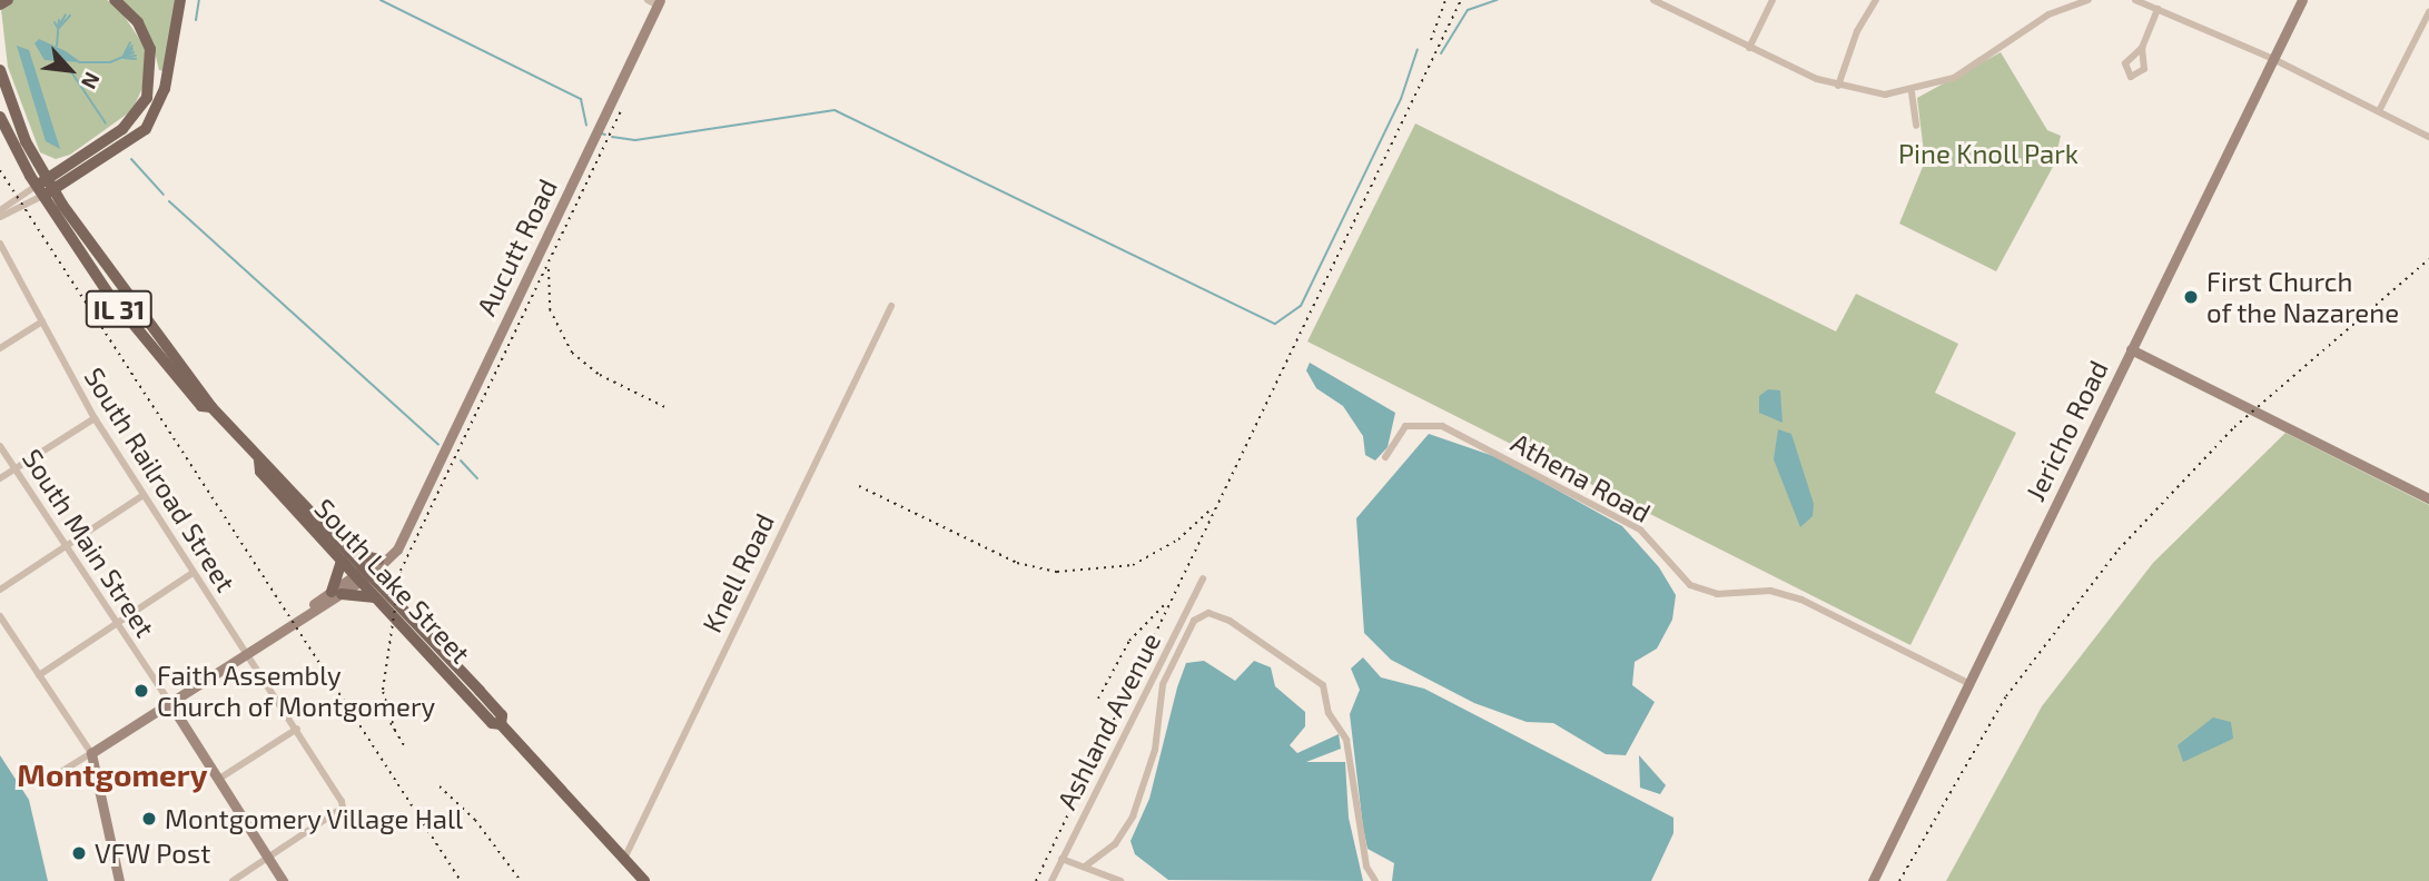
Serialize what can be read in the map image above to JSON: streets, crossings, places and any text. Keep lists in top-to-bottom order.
{
  "streets": {
    "main road": ["IL 31", "South Lake Street"],
    "street": [
      "Aucutt Road",
      "Jericho Road",
      "Athena Road",
      "South Railroad Street",
      "South Main Street",
      "Knell Road",
      "Ashland Avenue"
    ]
  },
  "crossings": [
    ["Aucutt Road", "South Railroad Street"],
    ["Aucutt Road", "South Main Street"],
    ["Aucutt Road", "South Lake Street"],
    ["Jericho Road", "Athena Road"],
    ["Knell Road", "South Lake Street"]
  ],
  "districts": ["Montgomery"],
  "parks": ["Pine Knoll Park"],
  "places": [
    "First Church of the Nazarene",
    "Faith Assembly Church of Montgomery",
    "Montgomery Village Hall",
    "VFW Post"
  ],
  "north": "bottom right"
}
